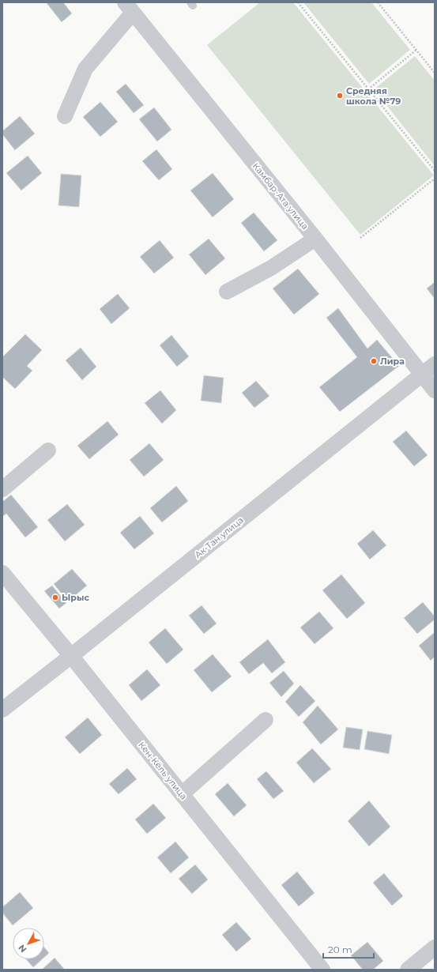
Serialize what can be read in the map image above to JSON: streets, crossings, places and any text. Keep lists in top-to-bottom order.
{
  "streets": {
    "street": ["Камбар-Ата улица", "Ак-Тан улица", "Кен-Кёль улица"]
  },
  "crossings": [
    ["Камбар-Ата улица", "Ак-Тан улица"],
    ["Ак-Тан улица", "Кен-Кёль улица"]
  ],
  "places": ["Средняя школа №79", "Лира", "Ырыс"],
  "scale_bar": "20 m",
  "north": "bottom left"
}
